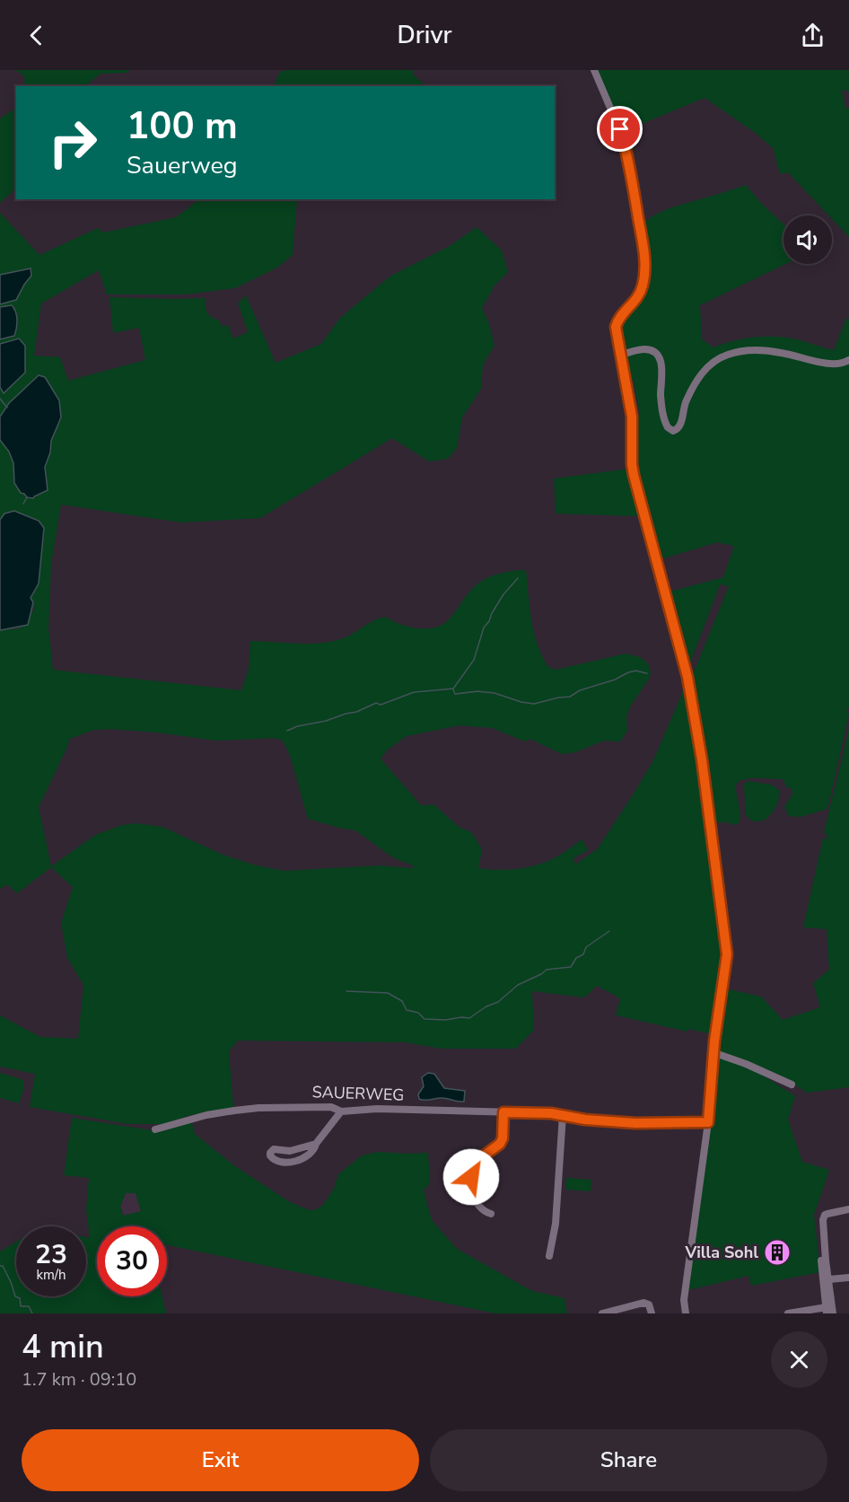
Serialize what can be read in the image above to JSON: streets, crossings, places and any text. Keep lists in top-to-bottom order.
{
  "streets": {
    "street": ["SAUERWEG"]
  },
  "places": {
    "building": ["Villa Sohl"]
  },
  "page": {
    "header": "Drivr",
    "turn": ["100 m", "Sauerweg"],
    "speed": "23 km/h",
    "limit": "30",
    "heading": ["4 min", "1.7 km · 09:10"],
    "buttons": ["Exit", "Share"]
  }
}
